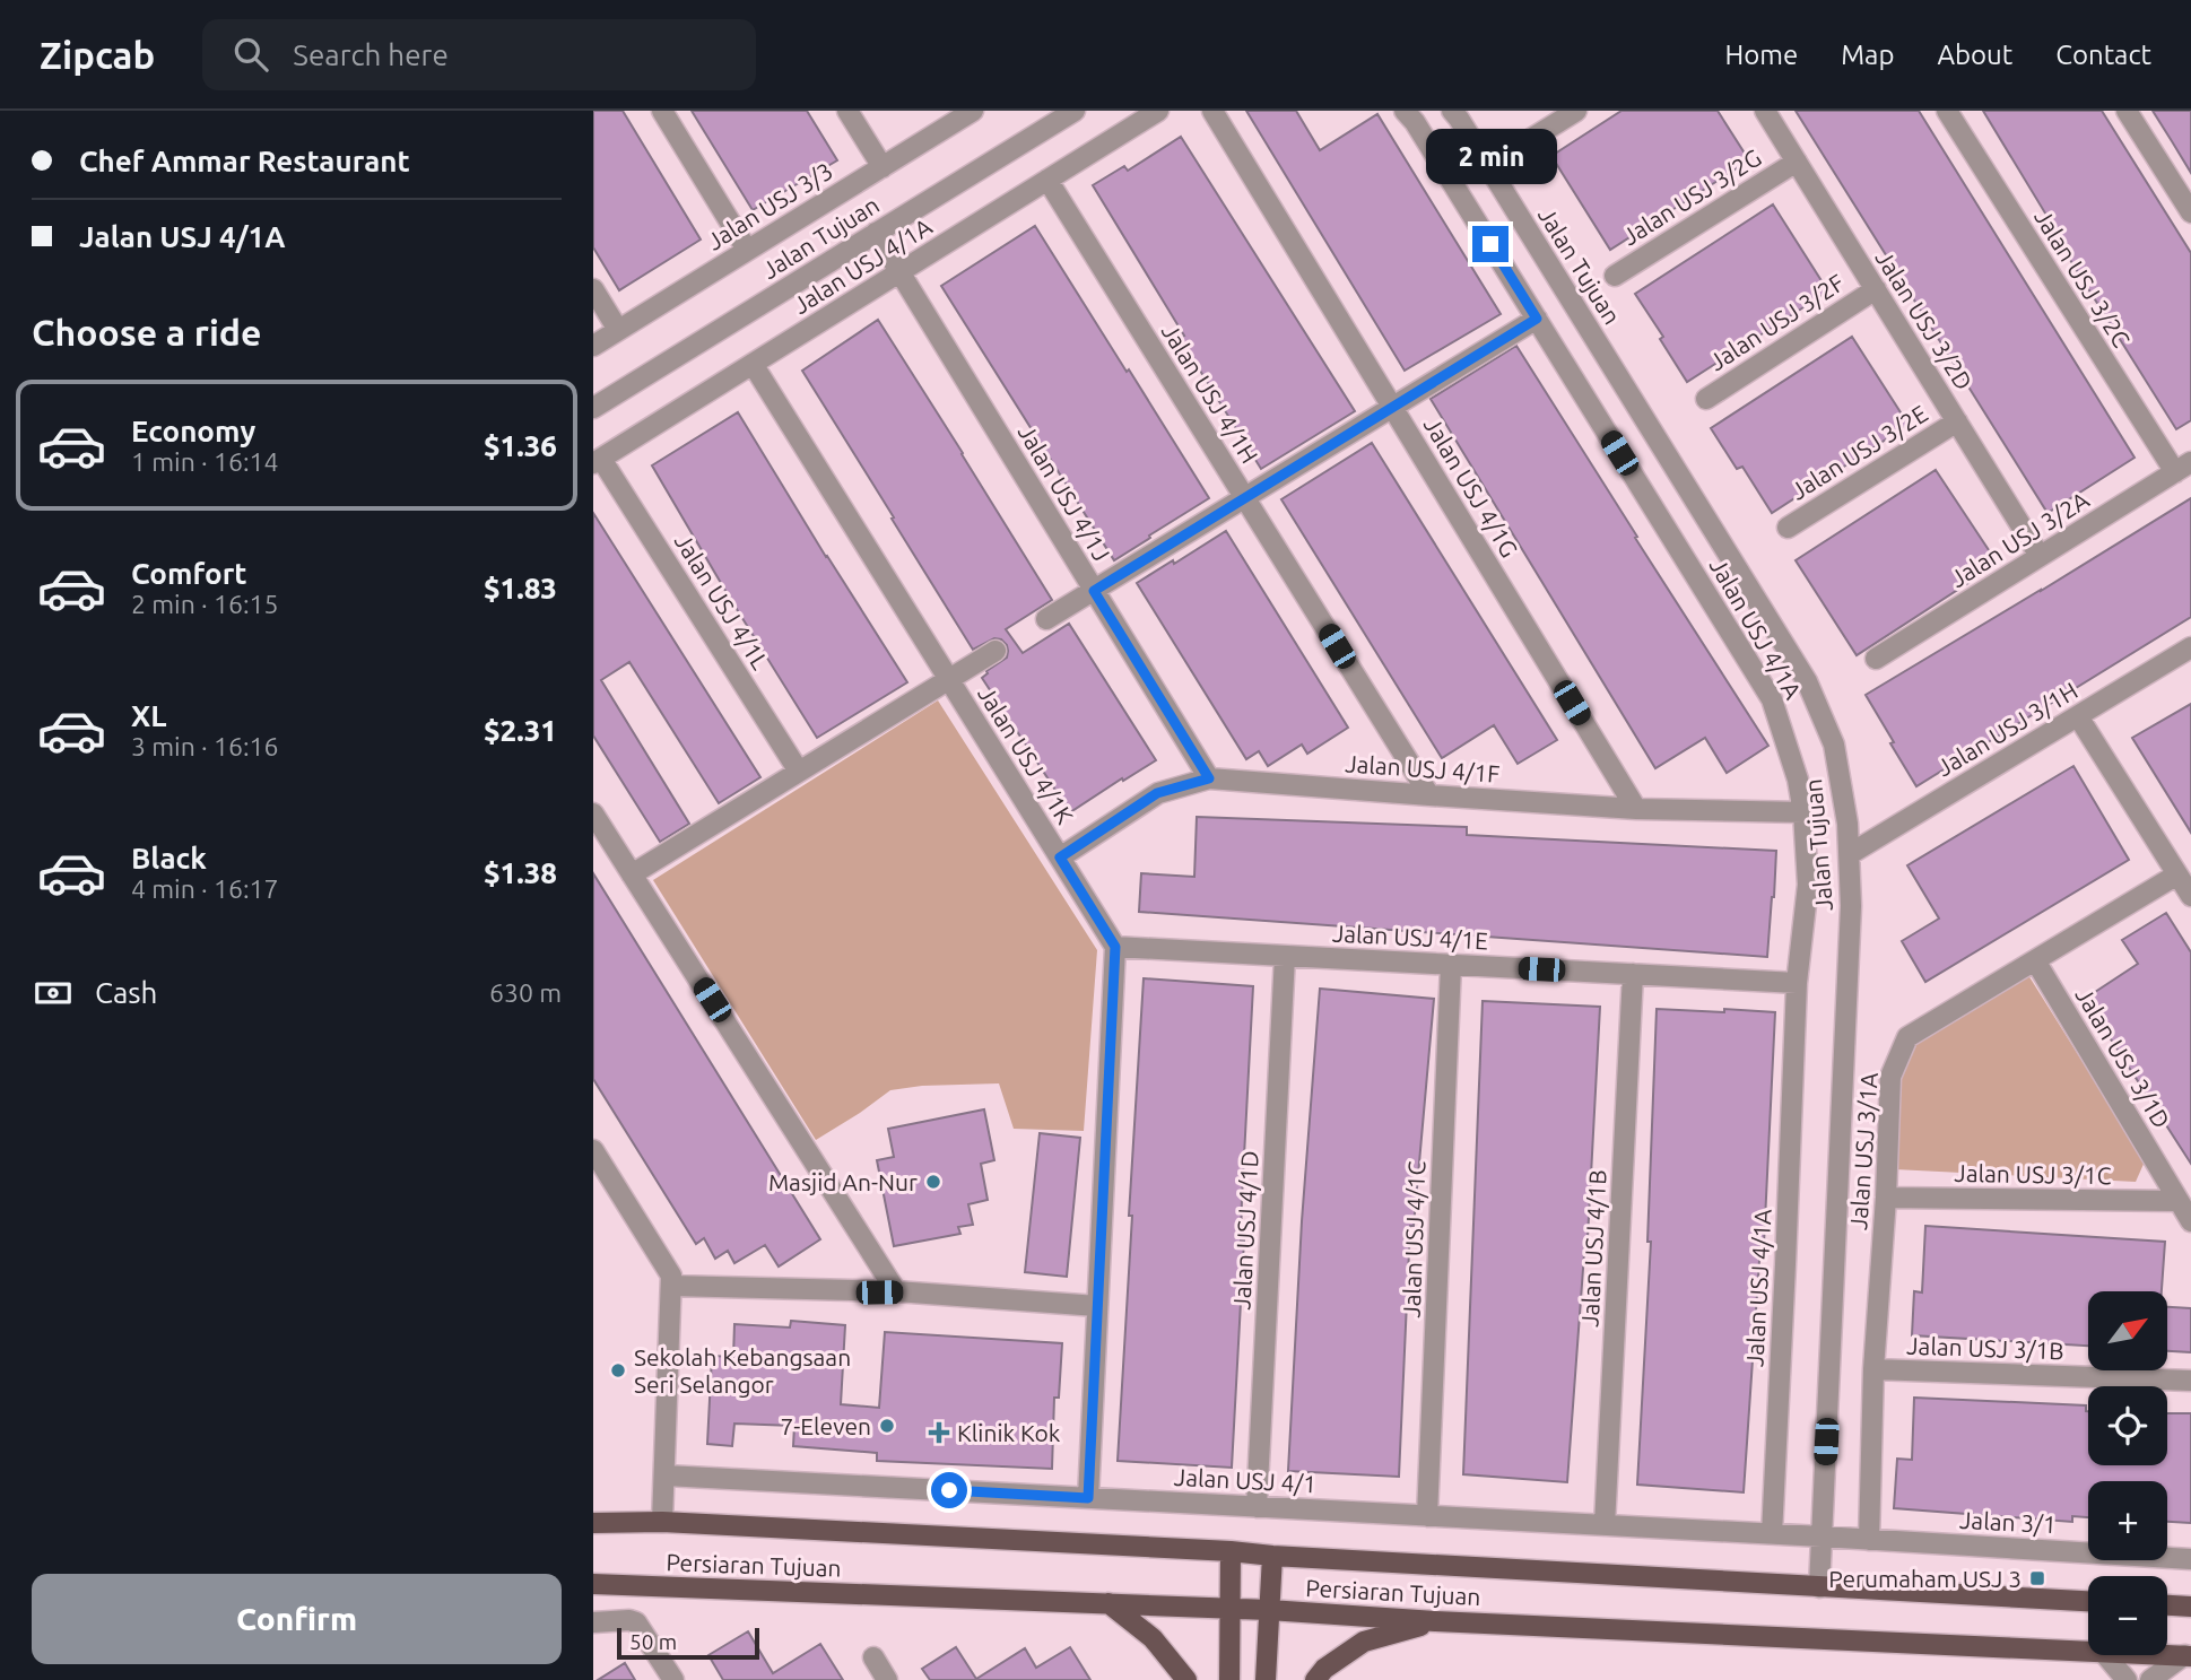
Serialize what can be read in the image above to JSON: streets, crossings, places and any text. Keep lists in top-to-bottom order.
{
  "streets": {
    "main road": ["Persiaran Tujuan"],
    "street": [
      "Jalan USJ 3/2G",
      "Jalan USJ 3/3",
      "Jalan Tujuan",
      "Jalan USJ 4/1A",
      "Jalan USJ 3/2C",
      "Jalan USJ 3/2D",
      "Jalan USJ 3/2F",
      "Jalan USJ 4/1H",
      "Jalan USJ 3/2E",
      "Jalan USJ 4/1G",
      "Jalan USJ 4/1J",
      "Jalan USJ 3/2A",
      "Jalan USJ 4/1L",
      "Jalan USJ 3/1H",
      "Jalan USJ 4/1K",
      "Jalan USJ 4/1F",
      "Jalan USJ 4/1E",
      "Jalan USJ 3/1D",
      "Jalan USJ 3/1A",
      "Jalan USJ 3/1C",
      "Jalan USJ 4/1D",
      "Jalan USJ 4/1C",
      "Jalan USJ 4/1B",
      "Jalan USJ 3/1B",
      "Jalan USJ 4/1",
      "Jalan 3/1"
    ]
  },
  "crossings": [
    ["Jalan USJ 3/2G", "Jalan USJ 3/2D"],
    ["Jalan Tujuan", "Jalan USJ 4/1J"],
    ["Jalan Tujuan", "Jalan USJ 3/1H"],
    ["Jalan Tujuan", "Jalan USJ 4/1"],
    ["Jalan Tujuan", "Jalan 3/1"],
    ["Jalan Tujuan", "Persiaran Tujuan"],
    ["Jalan USJ 4/1A", "Jalan USJ 4/1H"],
    ["Jalan USJ 4/1A", "Jalan USJ 4/1J"],
    ["Jalan USJ 4/1A", "Jalan USJ 4/1L"],
    ["Jalan USJ 4/1A", "Jalan USJ 4/1K"],
    ["Jalan USJ 4/1A", "Jalan USJ 4/1F"],
    ["Jalan USJ 4/1A", "Jalan USJ 4/1E"],
    ["Jalan USJ 4/1A", "Jalan USJ 4/1"],
    ["Jalan USJ 3/2C", "Jalan USJ 3/2A"],
    ["Jalan USJ 3/2D", "Jalan USJ 3/2F"],
    ["Jalan USJ 3/2D", "Jalan USJ 3/2E"],
    ["Jalan USJ 3/2D", "Jalan USJ 3/2A"],
    ["Jalan USJ 4/1H", "Jalan USJ 4/1F"],
    ["Jalan USJ 4/1G", "Jalan USJ 4/1F"],
    ["Jalan USJ 4/1J", "Jalan USJ 4/1F"],
    ["Jalan USJ 4/1K", "Jalan USJ 4/1F"],
    ["Jalan USJ 4/1K", "Jalan USJ 4/1E"],
    ["Jalan USJ 4/1E", "Jalan USJ 4/1D"],
    ["Jalan USJ 4/1E", "Jalan USJ 4/1C"],
    ["Jalan USJ 4/1E", "Jalan USJ 4/1B"],
    ["Jalan USJ 3/1D", "Jalan USJ 3/1A"],
    ["Jalan USJ 3/1D", "Jalan USJ 3/1C"],
    ["Jalan USJ 3/1A", "Jalan USJ 3/1C"],
    ["Jalan USJ 3/1A", "Jalan USJ 3/1B"],
    ["Jalan USJ 3/1A", "Jalan 3/1"],
    ["Jalan USJ 4/1D", "Jalan USJ 4/1"],
    ["Jalan USJ 4/1C", "Jalan USJ 4/1"],
    ["Jalan USJ 4/1B", "Jalan USJ 4/1"],
    ["Jalan USJ 4/1", "Jalan 3/1"]
  ],
  "places": {
    "other": ["Masjid An-Nur", "Sekolah Kebangsaan Seri Selangor", "7-Eleven"],
    "health": ["Klinik Kok"],
    "transit": ["Perumaham USJ 3"]
  },
  "scale_bar": "50 m",
  "north": "top right",
  "page": {
    "header": "Zipcab",
    "search": "Search here",
    "nav": [
      "Home",
      "Map",
      "About",
      "Contact"
    ],
    "banner": ["Chef Ammar Restaurant", "Jalan USJ 4/1A"],
    "bubble": "2 min",
    "heading": "Choose a ride",
    "list": [
      {
        "name": "Economy",
        "note": "1 min · 16:14",
        "value": "$1.36"
      },
      {
        "name": "Comfort",
        "note": "2 min · 16:15",
        "value": "$1.83"
      },
      {
        "name": "XL",
        "note": "3 min · 16:16",
        "value": "$2.31"
      },
      {
        "name": "Black",
        "note": "4 min · 16:17",
        "value": "$1.38"
      }
    ],
    "pay": ["Cash", "630 m"],
    "map_buttons": ["+", "−"],
    "buttons": "Confirm",
    "scale": "50 m"
  }
}
